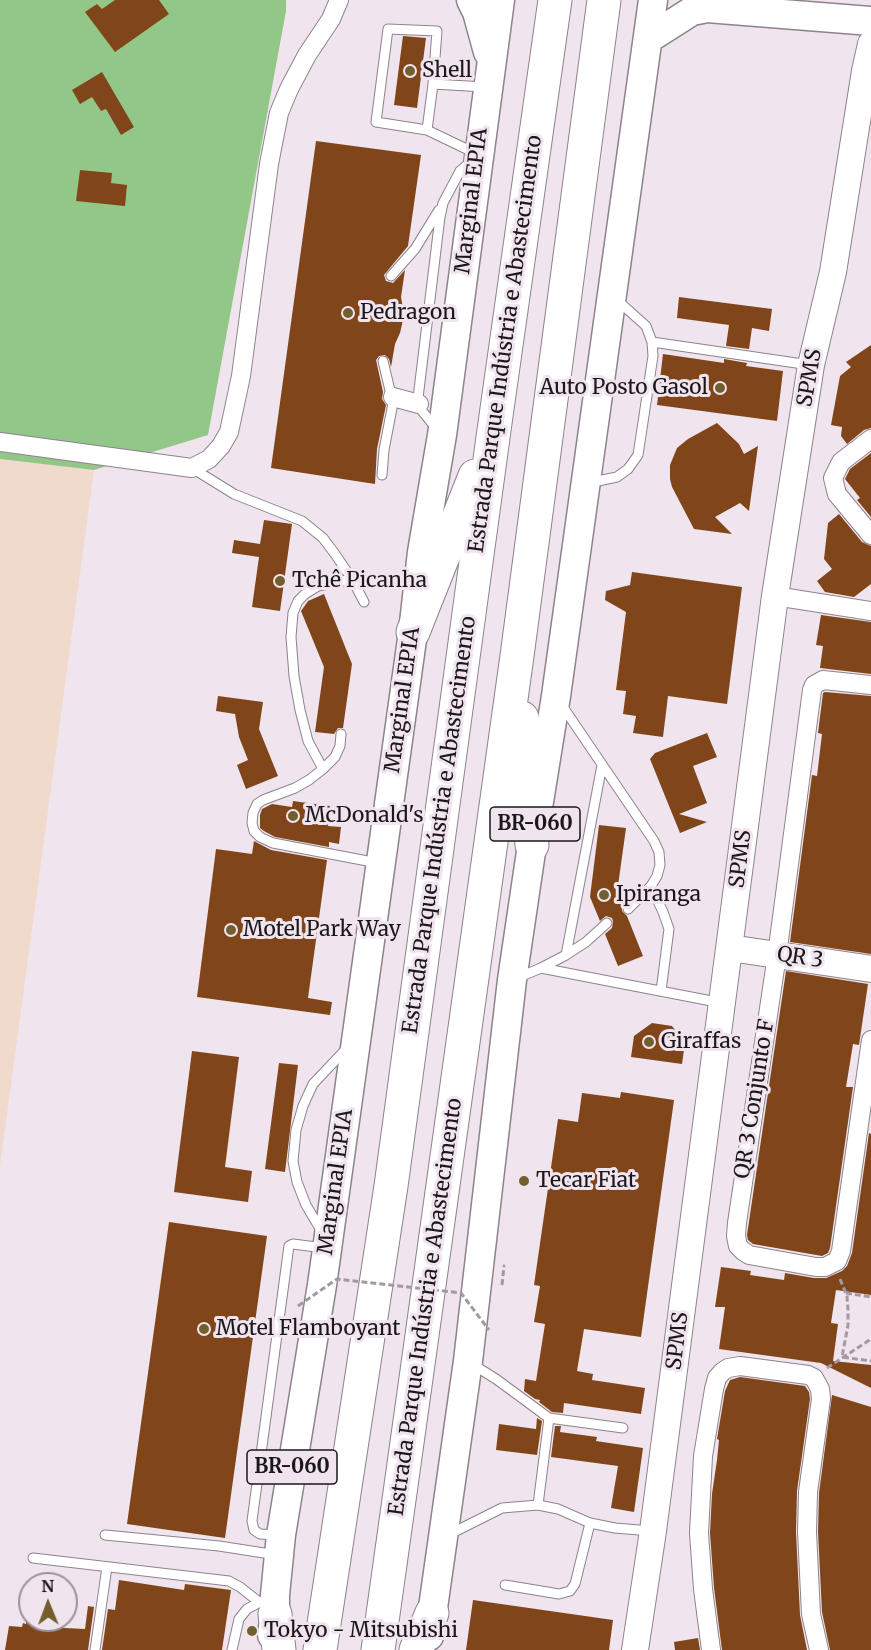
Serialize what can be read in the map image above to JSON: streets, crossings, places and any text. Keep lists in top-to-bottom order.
{
  "streets": {
    "highway": ["Estrada Parque Indústria e Abastecimento"],
    "main road": ["Marginal EPIA", "BR-060"],
    "street": ["SPMS", "QR 3", "QR 3 Conjunto F"]
  },
  "crossings": [
    ["SPMS", "QR 3"],
    ["QR 3", "QR 3 Conjunto F"]
  ],
  "places": [
    "Shell",
    "Pedragon",
    "Auto Posto Gasol",
    "Tchê Picanha",
    "McDonald's",
    "Ipiranga",
    "Motel Park Way",
    "Giraffas",
    "Tecar Fiat",
    "Motel Flamboyant",
    "Tokyo - Mitsubishi"
  ],
  "north": "top"
}
